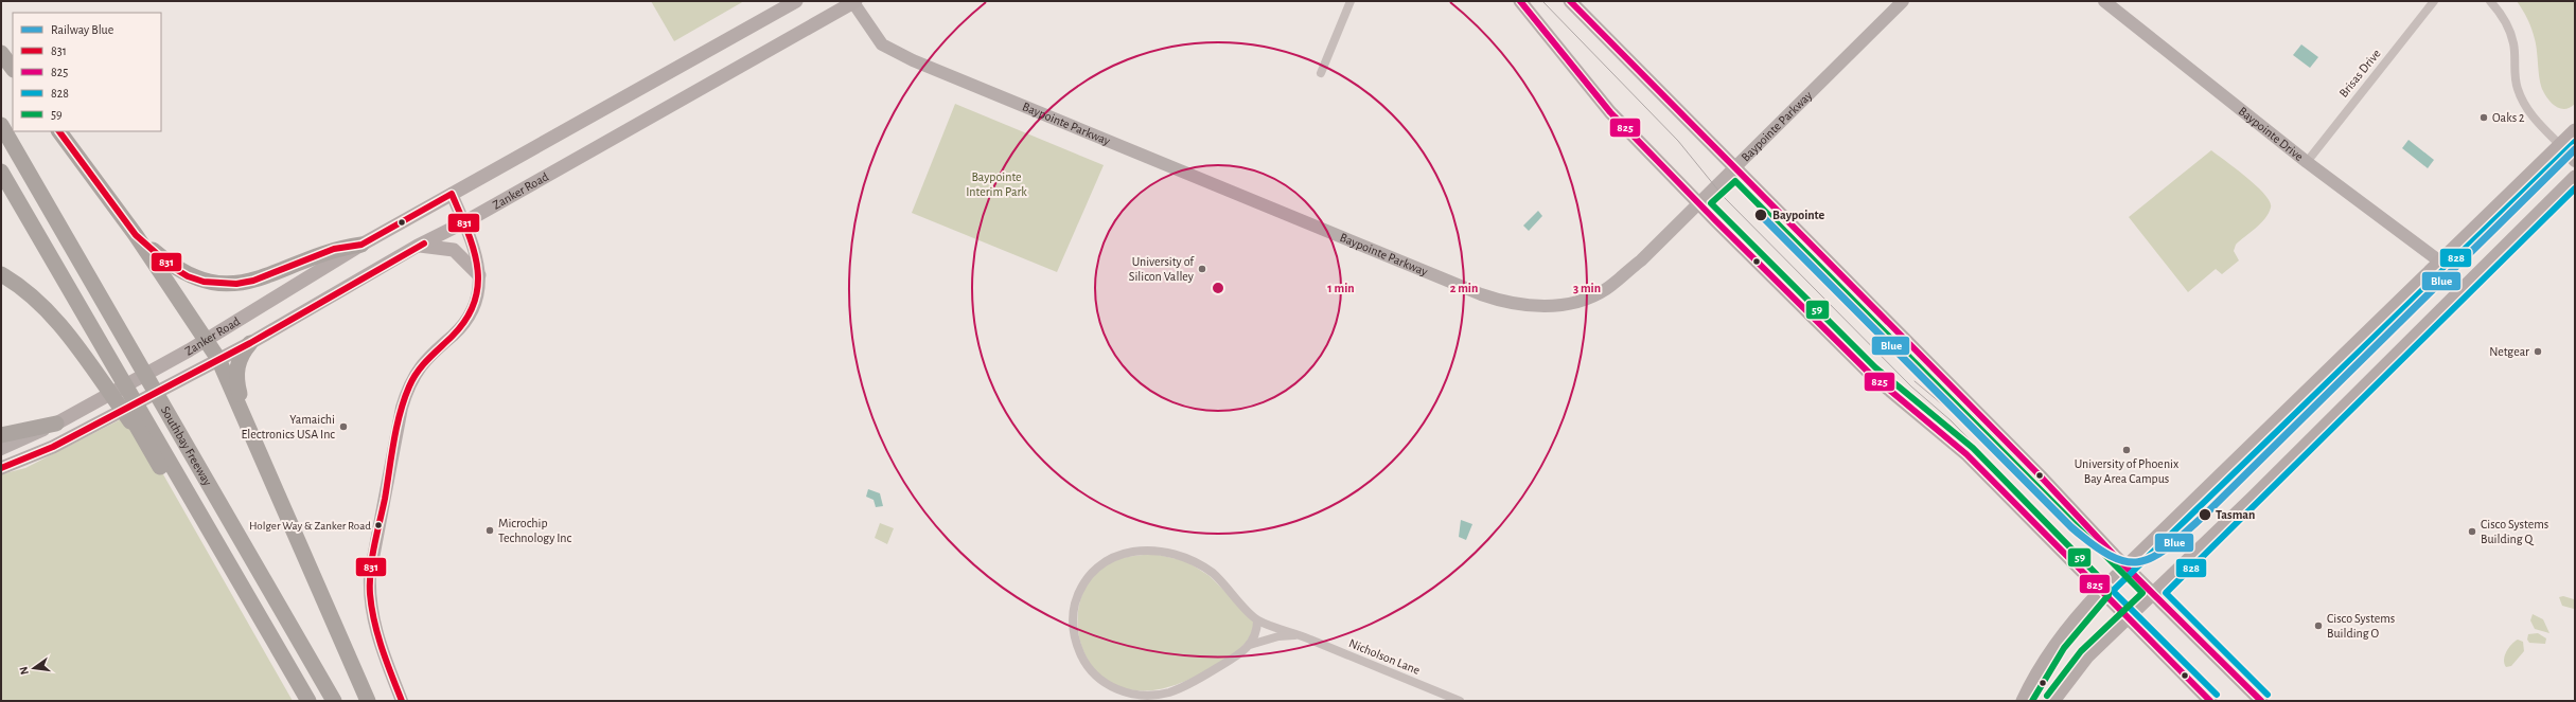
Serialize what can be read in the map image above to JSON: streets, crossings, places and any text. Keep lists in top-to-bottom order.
{
  "streets": {
    "highway": ["Southbay Freeway"],
    "main road": ["Zanker Road"],
    "street": [
      "Brisas Drive",
      "Baypointe Parkway",
      "Baypointe Drive",
      "Nicholson Lane"
    ]
  },
  "crossings": [
    ["Brisas Drive", "Baypointe Drive"],
    ["Baypointe Parkway", "Zanker Road"]
  ],
  "parks": ["Baypointe Interim Park"],
  "places": [
    "Oaks 2",
    "Baypointe",
    "University of Silicon Valley",
    "Netgear",
    "Yamaichi Electronics USA Inc",
    "University of Phoenix Bay Area Campus",
    "Tasman",
    "Holger Way & Zanker Road",
    "Microchip Technology Inc",
    "Cisco Systems Building Q",
    "Cisco Systems Building O"
  ],
  "lines": [
    "transit line 825",
    "transit line 831",
    "transit line 828",
    "rail line Blue",
    "transit line 59"
  ],
  "legend": [
    "Railway Blue",
    "831",
    "825",
    "828",
    "59"
  ],
  "north": "left",
  "rings": ["1 min", "2 min", "3 min"]
}
